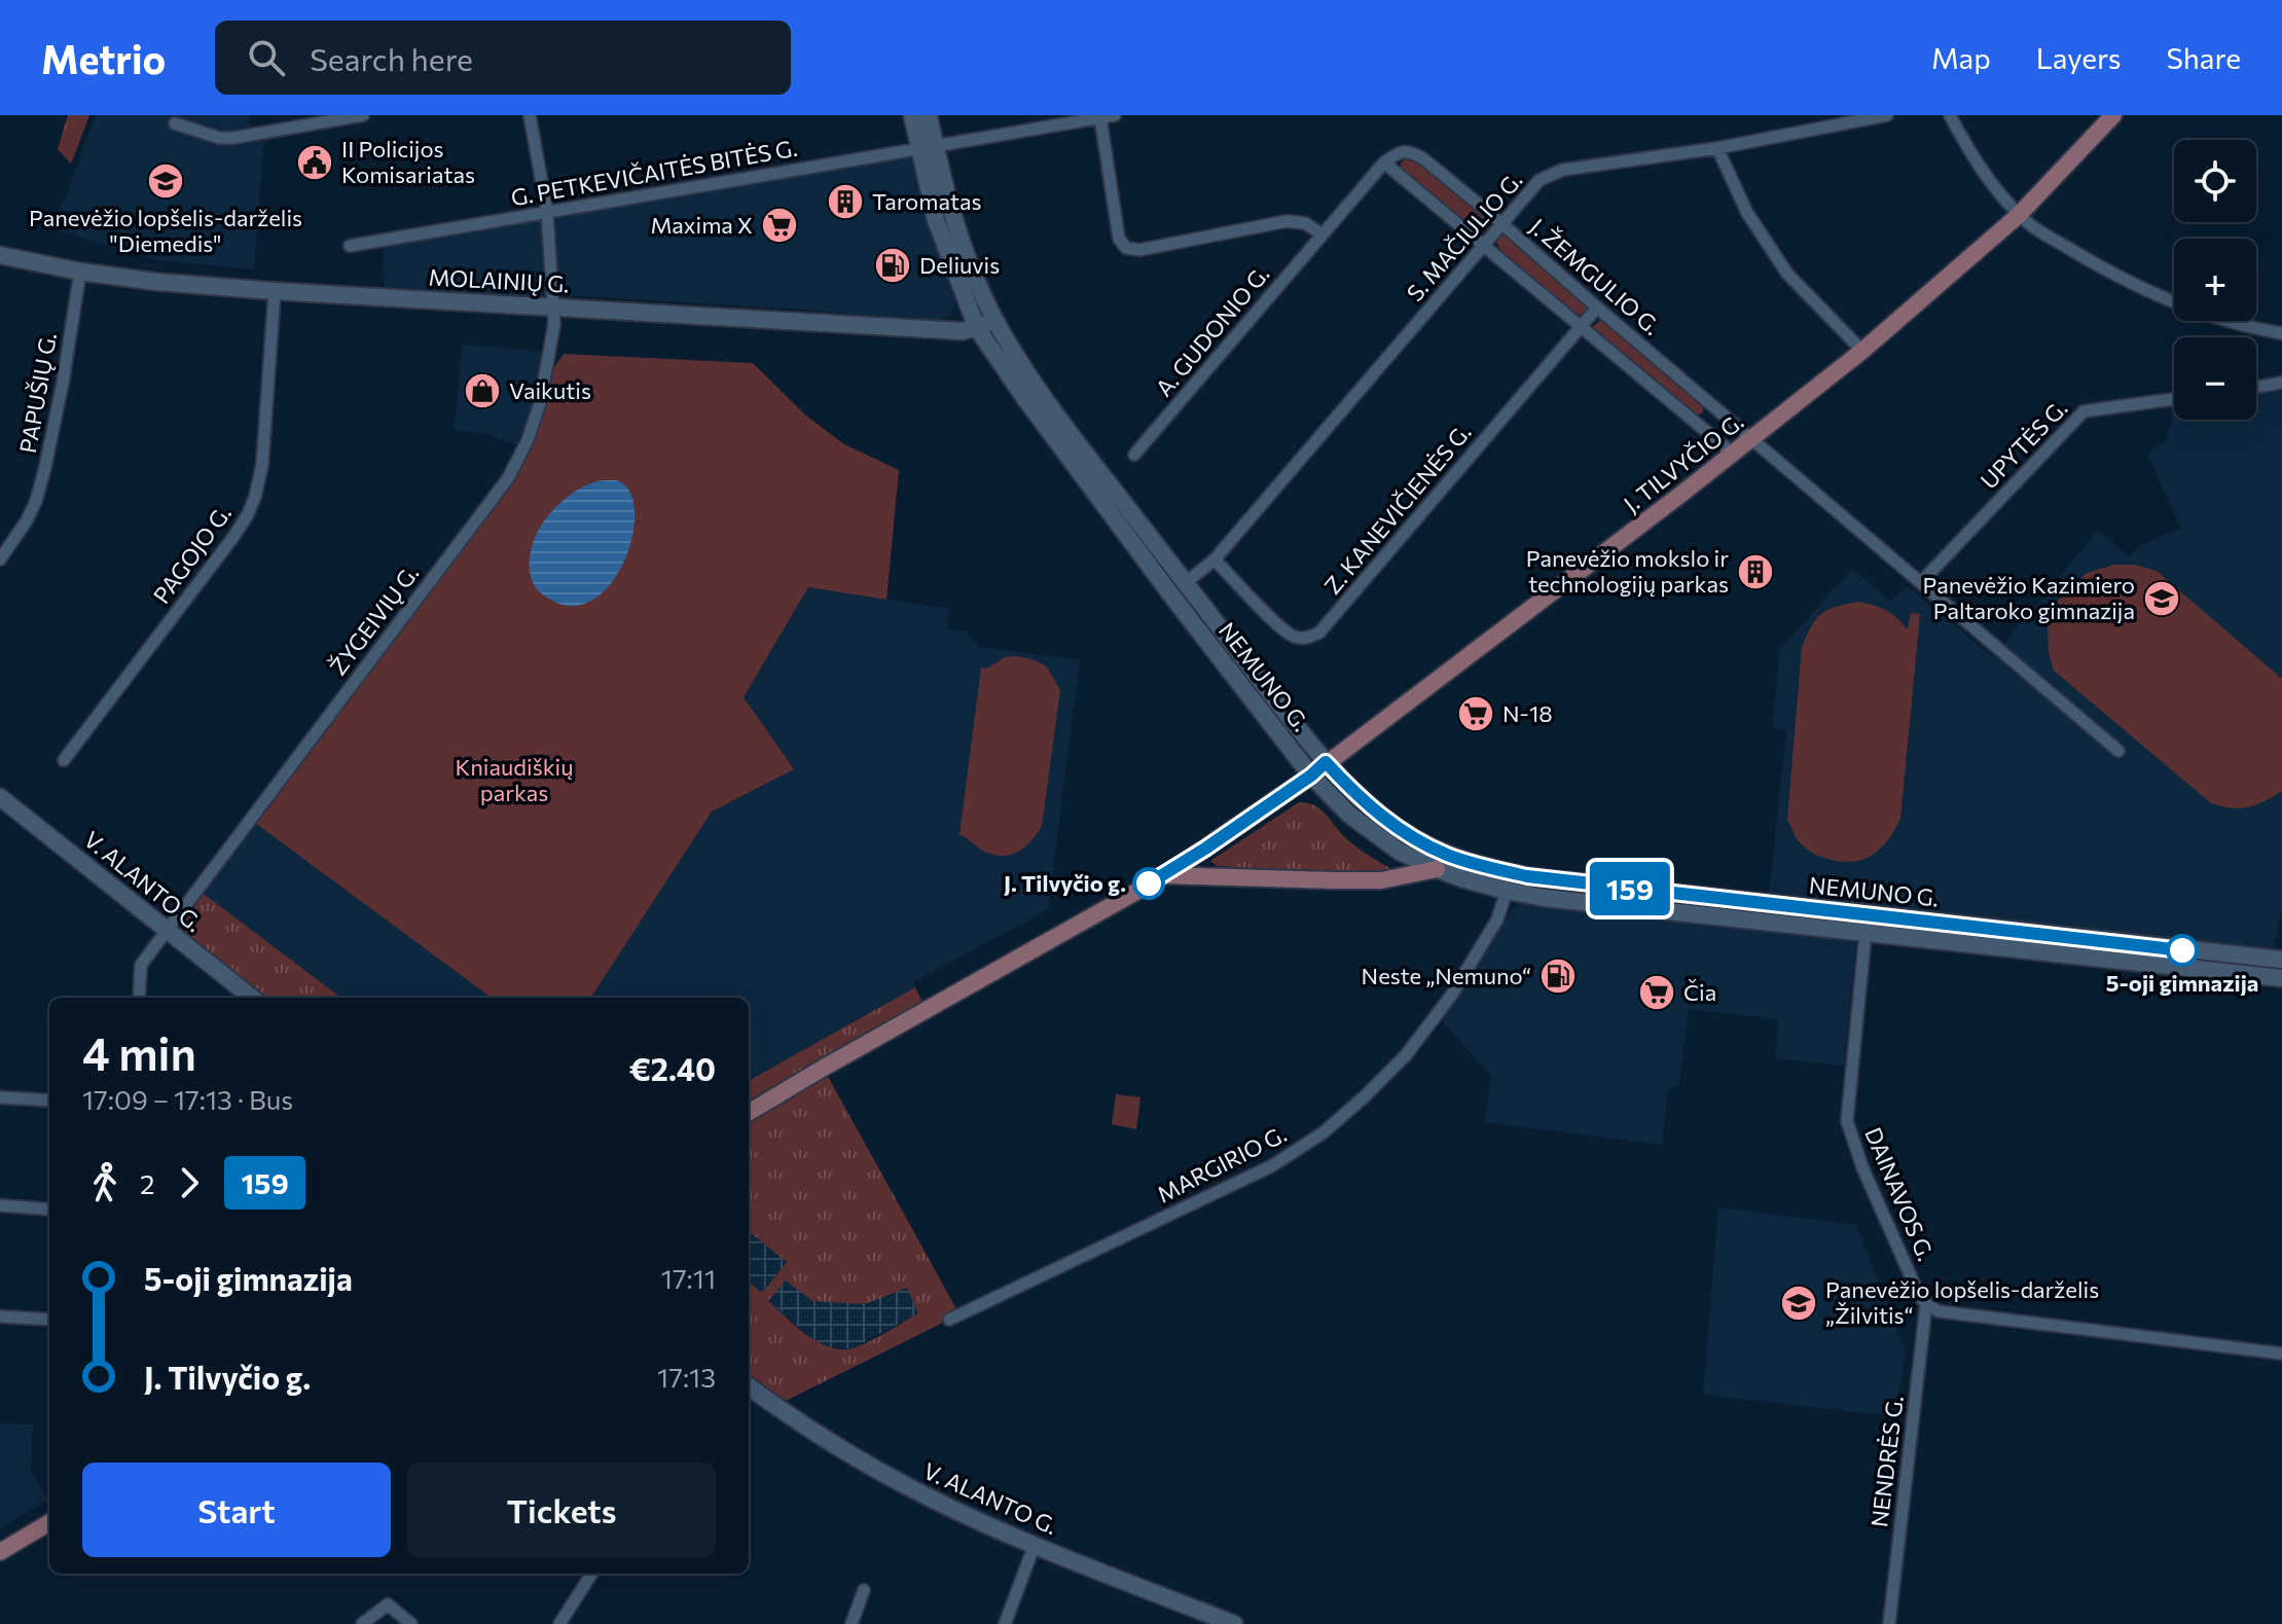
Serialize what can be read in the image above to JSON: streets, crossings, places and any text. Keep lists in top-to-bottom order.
{
  "streets": {
    "main road": [
      "MOLAINIŲ G.",
      "J. TILVYČIO G.",
      "NEMUNO G.",
      "V. ALANTO G."
    ],
    "street": [
      "G. PETKEVIČAITĖS BITĖS G.",
      "S. MAČIULIO G.",
      "J. ŽEMGULIO G.",
      "A. GUDONIO G.",
      "PAPUŠIŲ G.",
      "UPYTĖS G.",
      "Z. KANEVIČIENĖS G.",
      "PAGOJO G.",
      "ŽYGEIVIŲ G.",
      "MARGIRIO G.",
      "DAINAVOS G.",
      "NENDRĖS G."
    ]
  },
  "crossings": [
    ["G. PETKEVIČAITĖS BITĖS G.", "A. GUDONIO G."],
    ["G. PETKEVIČAITĖS BITĖS G.", "ŽYGEIVIŲ G."],
    ["G. PETKEVIČAITĖS BITĖS G.", "NEMUNO G."],
    ["S. MAČIULIO G.", "J. ŽEMGULIO G."],
    ["S. MAČIULIO G.", "Z. KANEVIČIENĖS G."],
    ["S. MAČIULIO G.", "NEMUNO G."],
    ["J. ŽEMGULIO G.", "A. GUDONIO G."],
    ["J. ŽEMGULIO G.", "UPYTĖS G."],
    ["J. ŽEMGULIO G.", "J. TILVYČIO G."],
    ["J. ŽEMGULIO G.", "Z. KANEVIČIENĖS G."],
    ["MOLAINIŲ G.", "PAPUŠIŲ G."],
    ["MOLAINIŲ G.", "PAGOJO G."],
    ["MOLAINIŲ G.", "ŽYGEIVIŲ G."],
    ["MOLAINIŲ G.", "NEMUNO G."],
    ["J. TILVYČIO G.", "NEMUNO G."],
    ["ŽYGEIVIŲ G.", "V. ALANTO G."],
    ["NEMUNO G.", "MARGIRIO G."],
    ["NEMUNO G.", "DAINAVOS G."],
    ["DAINAVOS G.", "NENDRĖS G."]
  ],
  "parks": ["Kniaudiškių parkas"],
  "places": {
    "public building": ["II Policijos Komisariatas"],
    "school or university": ["Panevėžio lopšelis-darželis \"Diemedis\"", "Panevėžio Kazimiero Paltaroko gimnazija", "Panevėžio lopšelis-darželis „Žilvitis“"],
    "building": ["Taromatas", "Panevėžio mokslo ir technologijų parkas"],
    "supermarket": ["Maxima X", "N-18", "Čia"],
    "fuel station": ["Deliuvis", "Neste „Nemuno“"],
    "shop": ["Vaikutis"],
    "other": ["J. Tilvyčio g.", "5-oji gimnazija"]
  },
  "lines": ["bus line 159"],
  "page": {
    "header": "Metrio",
    "search": "Search here",
    "nav": ["Map", "Layers", "Share"],
    "on_map": "159",
    "map_buttons": ["+", "−"],
    "heading": ["4 min", "17:09 – 17:13 · Bus", "€2.40"],
    "legs": ["2", "159"],
    "list": [
      {
        "name": "5-oji gimnazija",
        "value": "17:11"
      },
      {
        "name": "J. Tilvyčio g.",
        "value": "17:13"
      }
    ],
    "buttons": ["Start", "Tickets"]
  }
}
